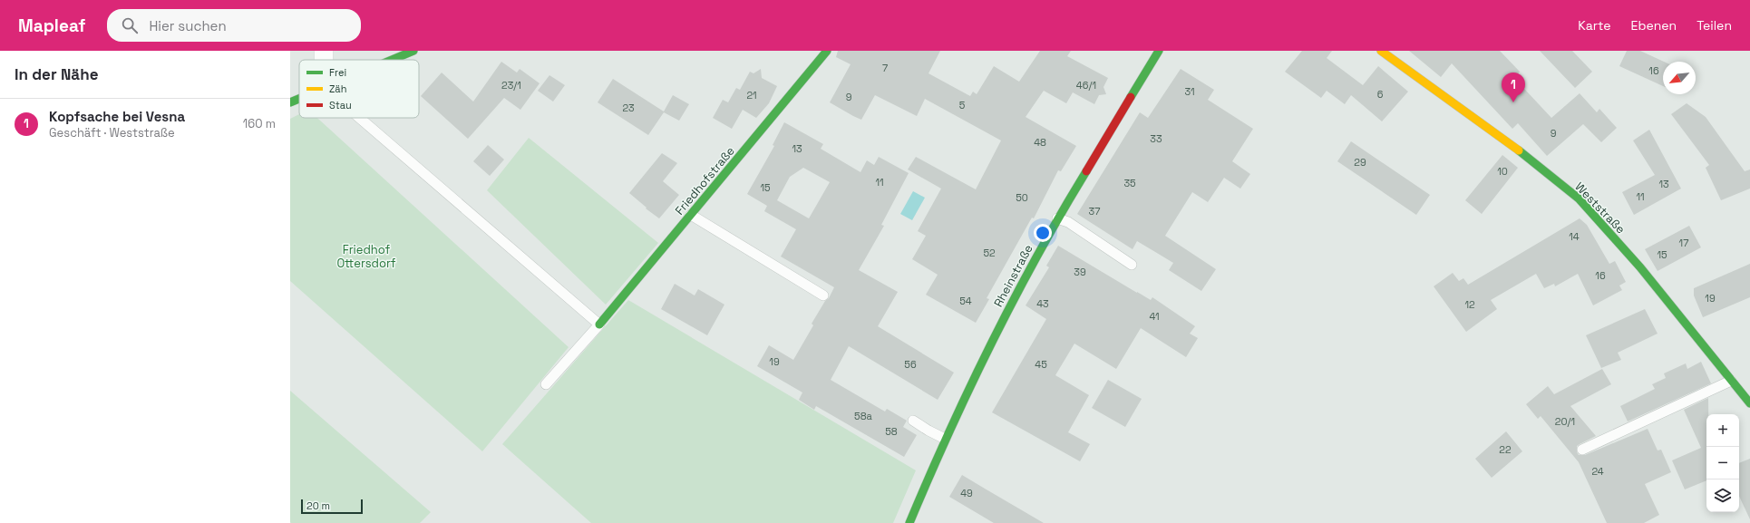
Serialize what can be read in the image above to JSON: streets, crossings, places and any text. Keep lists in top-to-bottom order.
{
  "streets": {
    "street": ["Friedhofstraße", "Weststraße", "Rheinstraße"]
  },
  "parks": ["Friedhof Ottersdorf"],
  "house_numbers": [
    "7",
    "16",
    "23/1",
    "46/1",
    "31",
    "6",
    "21",
    "9",
    "5",
    "23",
    "9",
    "33",
    "48",
    "13",
    "29",
    "10",
    "11",
    "35",
    "13",
    "15",
    "11",
    "50",
    "37",
    "14",
    "17",
    "52",
    "15",
    "39",
    "16",
    "19",
    "54",
    "43",
    "12",
    "41",
    "19",
    "56",
    "45",
    "58a",
    "20/1",
    "58",
    "22",
    "24",
    "49"
  ],
  "legend": ["Frei", "Zäh", "Stau"],
  "scale_bar": "20 m",
  "north": "bottom left",
  "page": {
    "header": "Mapleaf",
    "search": "Hier suchen",
    "nav": ["Karte", "Ebenen", "Teilen"],
    "heading": "In der Nähe",
    "pins": "1",
    "list": [
      {
        "mark": "1",
        "name": "Kopfsache bei Vesna",
        "note": "Geschäft · Weststraße",
        "value": "160 m"
      }
    ],
    "map_buttons": ["+", "−"],
    "scale": "20 m"
  }
}
